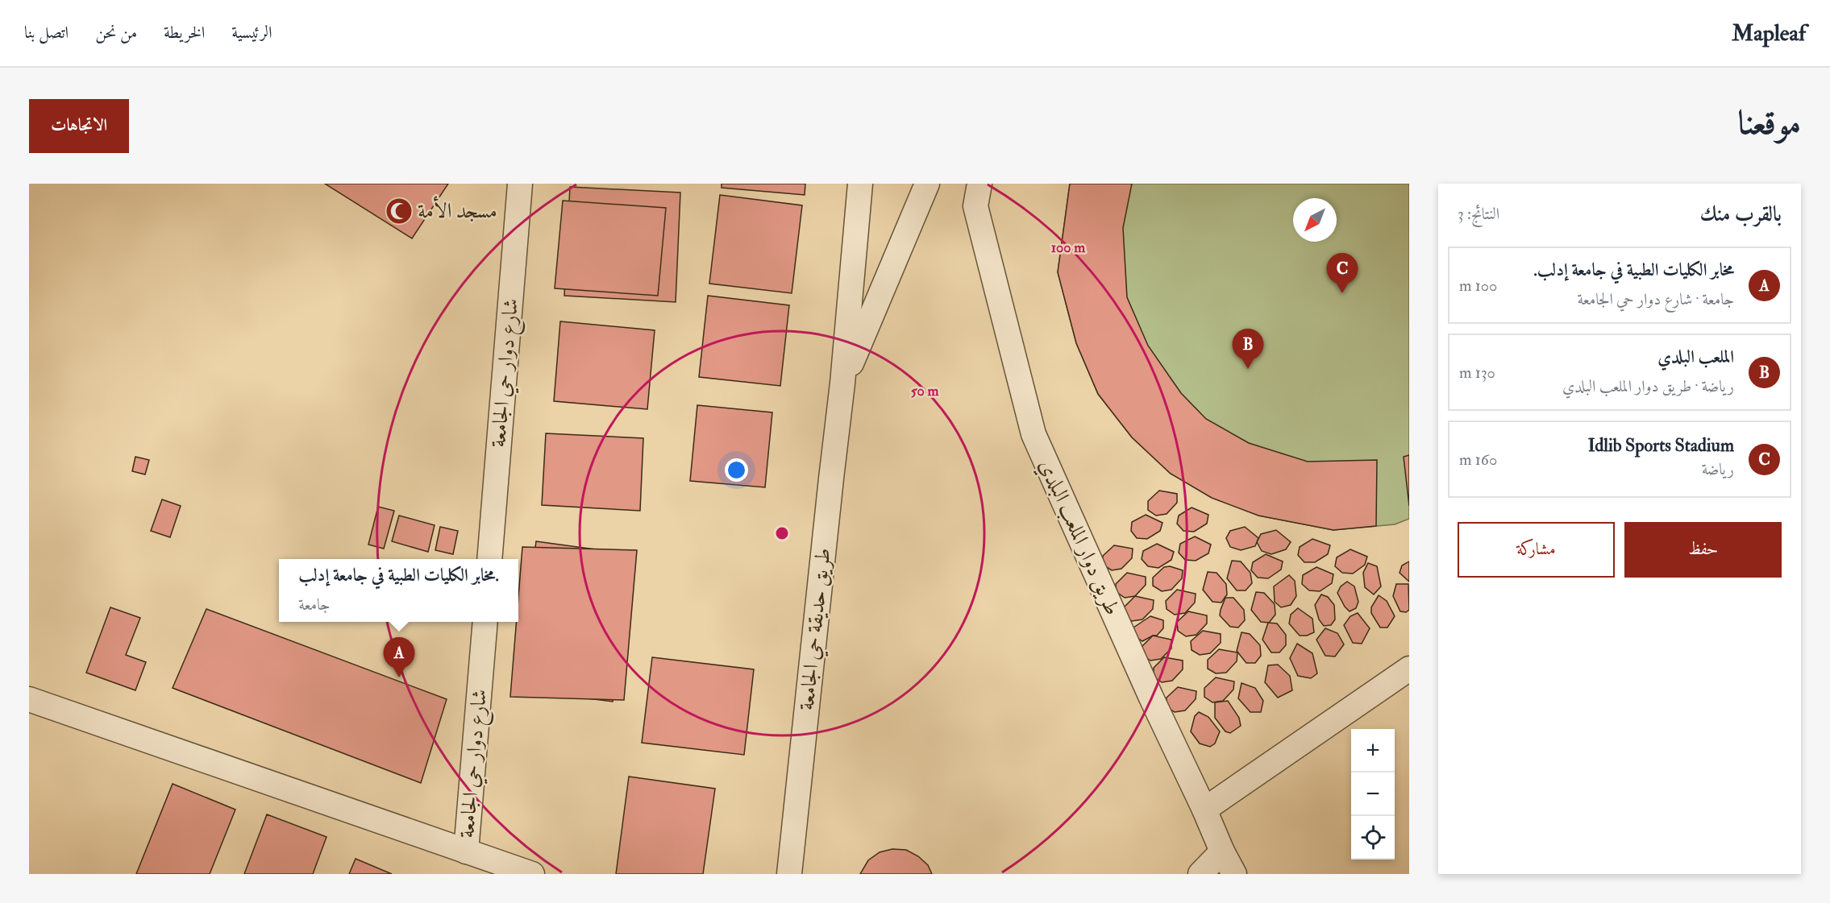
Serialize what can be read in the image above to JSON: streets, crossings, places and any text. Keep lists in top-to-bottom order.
{
  "streets": {
    "street": ["شارع دوار حي الجامعة", "طريق دوار الملعب البلدي", "طريق حديقة حي الجامعة"]
  },
  "places": {
    "mosque": ["مسجد الأمة"]
  },
  "north": "bottom left",
  "page": {
    "header": "Mapleaf",
    "nav": [
      "الرئيسية",
      "الخريطة",
      "من نحن",
      "اتصل بنا"
    ],
    "title": "موقعنا",
    "buttons": [
      "الاتجاهات",
      ["حفظ", "مشاركة"]
    ],
    "heading": ["بالقرب منك", "النتائج: 3"],
    "list": [
      {
        "mark": "A",
        "name": "مخابر الكليات الطبية في جامعة إدلب.",
        "note": "جامعة · شارع دوار حي الجامعة",
        "value": "100 m"
      },
      {
        "mark": "B",
        "name": "الملعب البلدي",
        "note": "رياضة · طريق دوار الملعب البلدي",
        "value": "130 m"
      },
      {
        "mark": "C",
        "name": "Idlib Sports Stadium",
        "note": "رياضة",
        "value": "160 m"
      }
    ],
    "pins": ["C", "B", "A"],
    "popup": ["مخابر الكليات الطبية في جامعة إدلب.", "جامعة"],
    "map_buttons": ["+", "−"]
  },
  "rings": ["100 m", "50 m"]
}
